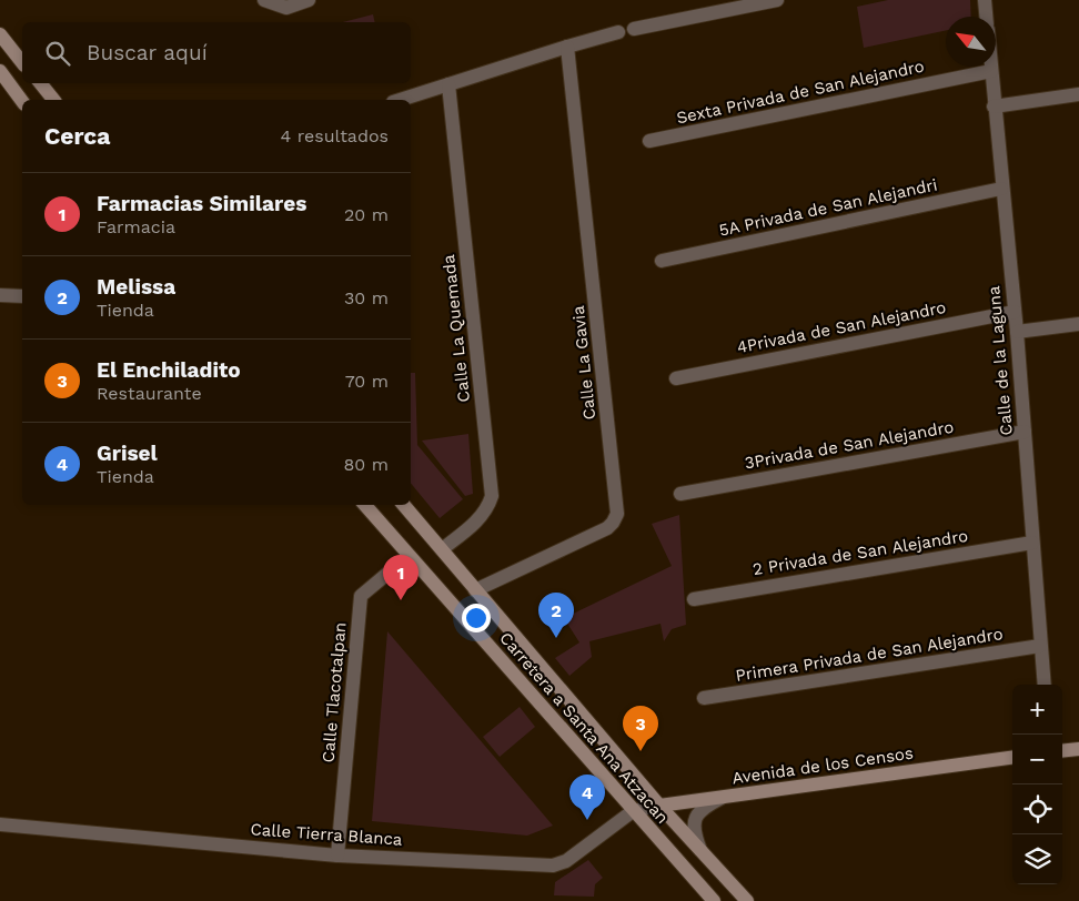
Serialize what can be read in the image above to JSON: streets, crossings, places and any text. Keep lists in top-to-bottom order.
{
  "streets": {
    "street": [
      "Sexta Privada de San Alejandro",
      "5A Privada de San Alejandri",
      "4Privada de San Alejandro",
      "Calle La Quemada",
      "Calle de la Laguna",
      "Calle La Gavia",
      "3Privada de San Alejandro",
      "2 Privada de San Alejandro",
      "Primera Privada de San Alejandro",
      "Calle Tlacotalpan",
      "Carretera a Santa Ana Atzacan",
      "Avenida de los Censos",
      "Calle Tierra Blanca"
    ]
  },
  "crossings": [
    ["Sexta Privada de San Alejandro", "Calle de la Laguna"],
    ["5A Privada de San Alejandri", "Calle de la Laguna"],
    ["4Privada de San Alejandro", "Calle de la Laguna"],
    ["Calle La Quemada", "Carretera a Santa Ana Atzacan"],
    ["Calle de la Laguna", "3Privada de San Alejandro"],
    ["Calle de la Laguna", "2 Privada de San Alejandro"],
    ["Calle de la Laguna", "Primera Privada de San Alejandro"],
    ["Calle La Gavia", "Carretera a Santa Ana Atzacan"],
    ["Calle Tlacotalpan", "Carretera a Santa Ana Atzacan"],
    ["Calle Tlacotalpan", "Calle Tierra Blanca"],
    ["Carretera a Santa Ana Atzacan", "Avenida de los Censos"],
    ["Carretera a Santa Ana Atzacan", "Calle Tierra Blanca"],
    ["Avenida de los Censos", "Calle Tierra Blanca"]
  ],
  "north": "top left",
  "page": {
    "search": "Buscar aquí",
    "heading": ["Cerca", "4 resultados"],
    "list": [
      {
        "mark": "1",
        "name": "Farmacias Similares",
        "note": "Farmacia",
        "value": "20 m"
      },
      {
        "mark": "2",
        "name": "Melissa",
        "note": "Tienda",
        "value": "30 m"
      },
      {
        "mark": "3",
        "name": "El Enchiladito",
        "note": "Restaurante",
        "value": "70 m"
      },
      {
        "mark": "4",
        "name": "Grisel",
        "note": "Tienda",
        "value": "80 m"
      }
    ],
    "pins": [
      "1",
      "2",
      "3",
      "4"
    ],
    "map_buttons": ["+", "−"]
  }
}
